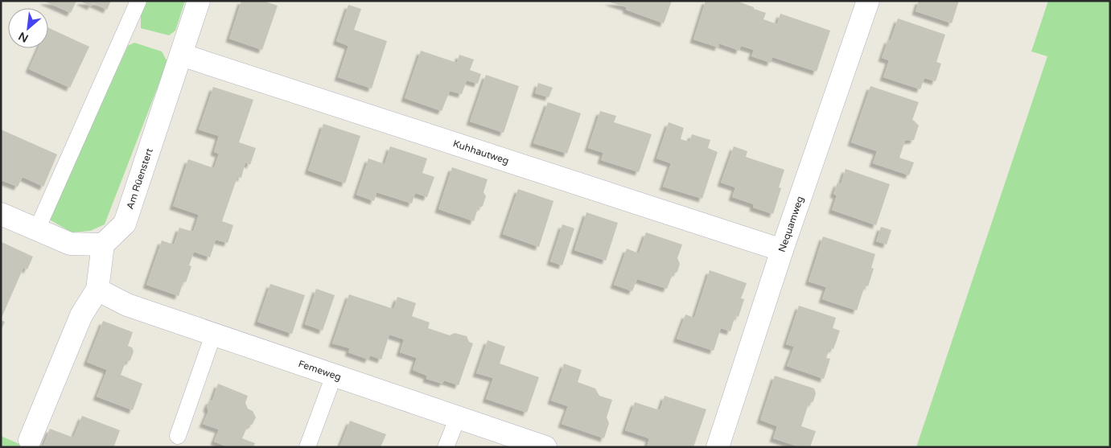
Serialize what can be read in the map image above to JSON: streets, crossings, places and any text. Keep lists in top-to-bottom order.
{
  "streets": {
    "street": [
      "Kuhhautweg",
      "Am Rüenstert",
      "Nequamweg",
      "Femeweg"
    ]
  },
  "crossings": [
    ["Kuhhautweg", "Am Rüenstert"],
    ["Kuhhautweg", "Nequamweg"]
  ],
  "north": "bottom left"
}
